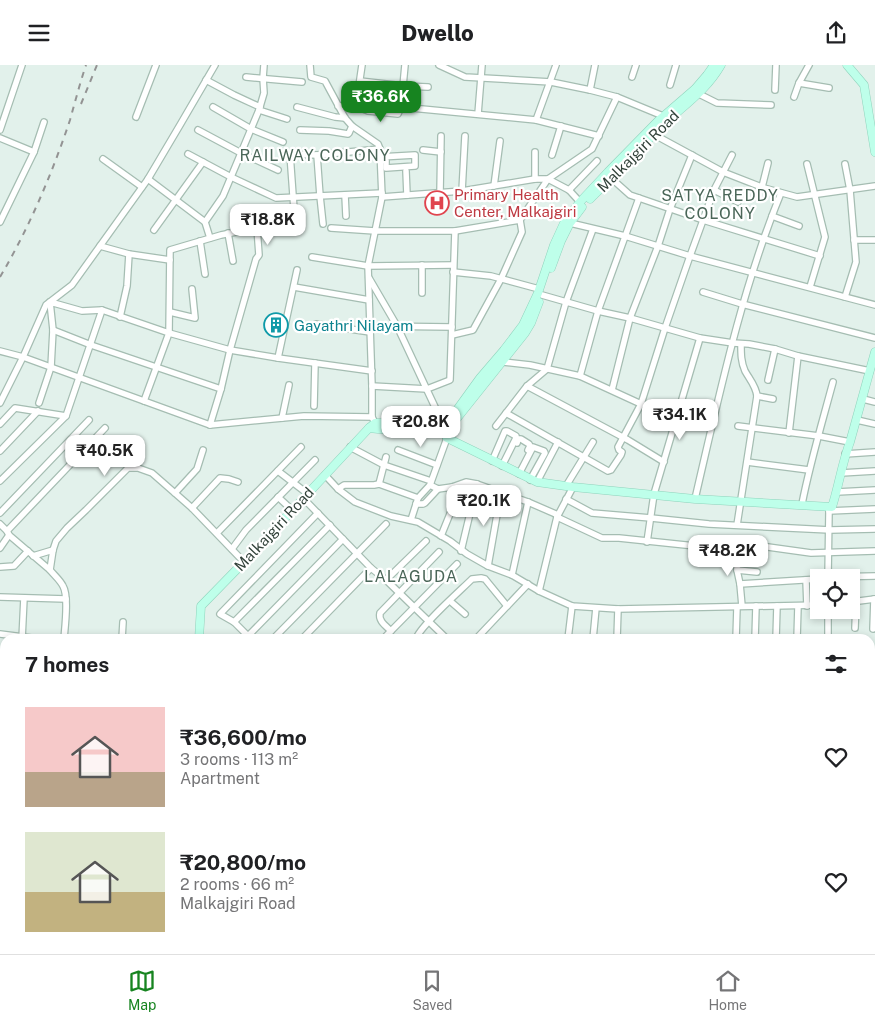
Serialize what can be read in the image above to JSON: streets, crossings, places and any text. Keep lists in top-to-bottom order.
{
  "streets": {
    "main road": ["Malkajgiri Road"]
  },
  "districts": ["RAILWAY COLONY", "SATYA REDDY COLONY", "LALAGUDA"],
  "places": {
    "hospital": ["Primary Health Center, Malkajgiri"],
    "building": ["Gayathri Nilayam"]
  },
  "page": {
    "header": "Dwello",
    "price": [
      "₹36.6K",
      "₹18.8K",
      "₹34.1K",
      "₹20.8K",
      "₹40.5K",
      "₹20.1K",
      "₹48.2K"
    ],
    "heading": "7 homes",
    "list": [
      {
        "name": "₹36,600/mo",
        "note": "3 rooms · 113 m² · Apartment"
      },
      {
        "name": "₹20,800/mo",
        "note": "2 rooms · 66 m² · Malkajgiri Road"
      }
    ],
    "tabs": ["Map", "Saved", "Home"]
  }
}
